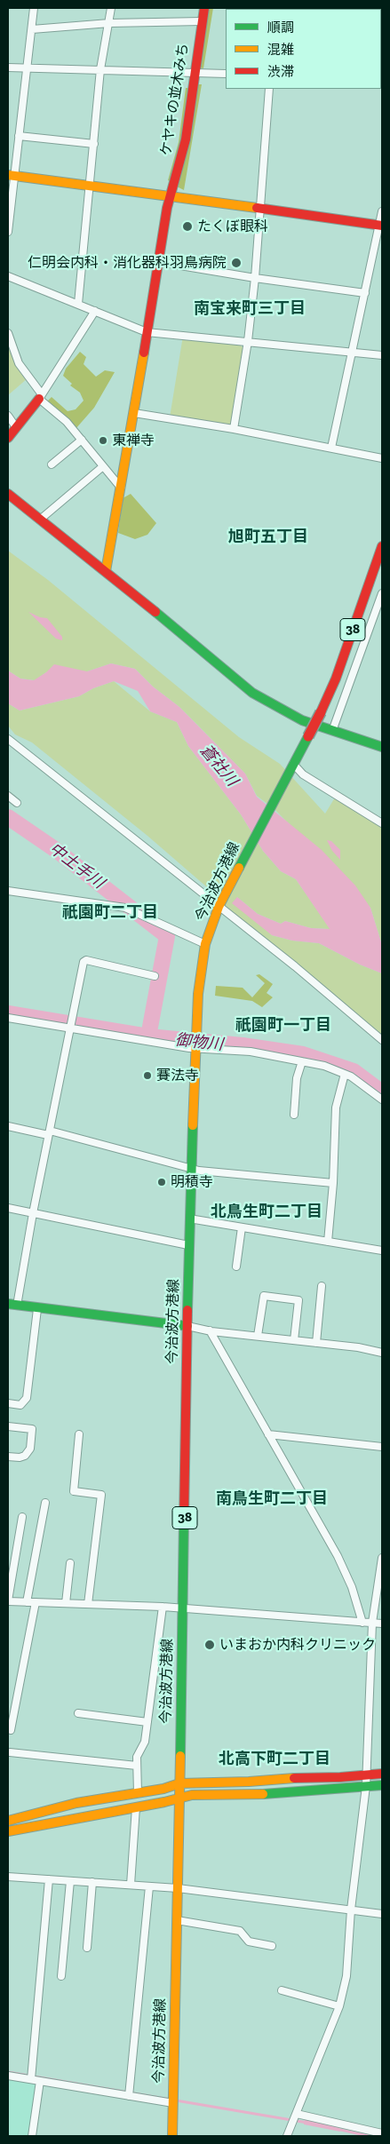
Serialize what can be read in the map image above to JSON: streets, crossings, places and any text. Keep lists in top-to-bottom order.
{
  "streets": {
    "street": ["ケヤキの並木みち", "38", "今治波方港線"]
  },
  "districts": [
    "南宝来町三丁目",
    "旭町五丁目",
    "祇園町二丁目",
    "祇園町一丁目",
    "北鳥生町二丁目",
    "南鳥生町二丁目",
    "北高下町二丁目"
  ],
  "water": ["蒼社川", "中土手川", "御物川"],
  "places": [
    "たくぼ眼科",
    "仁明会内科・消化器科羽鳥病院",
    "東禅寺",
    "賽法寺",
    "明積寺",
    "いまおか内科クリニック"
  ],
  "legend": ["順調", "混雑", "渋滞"]
}
